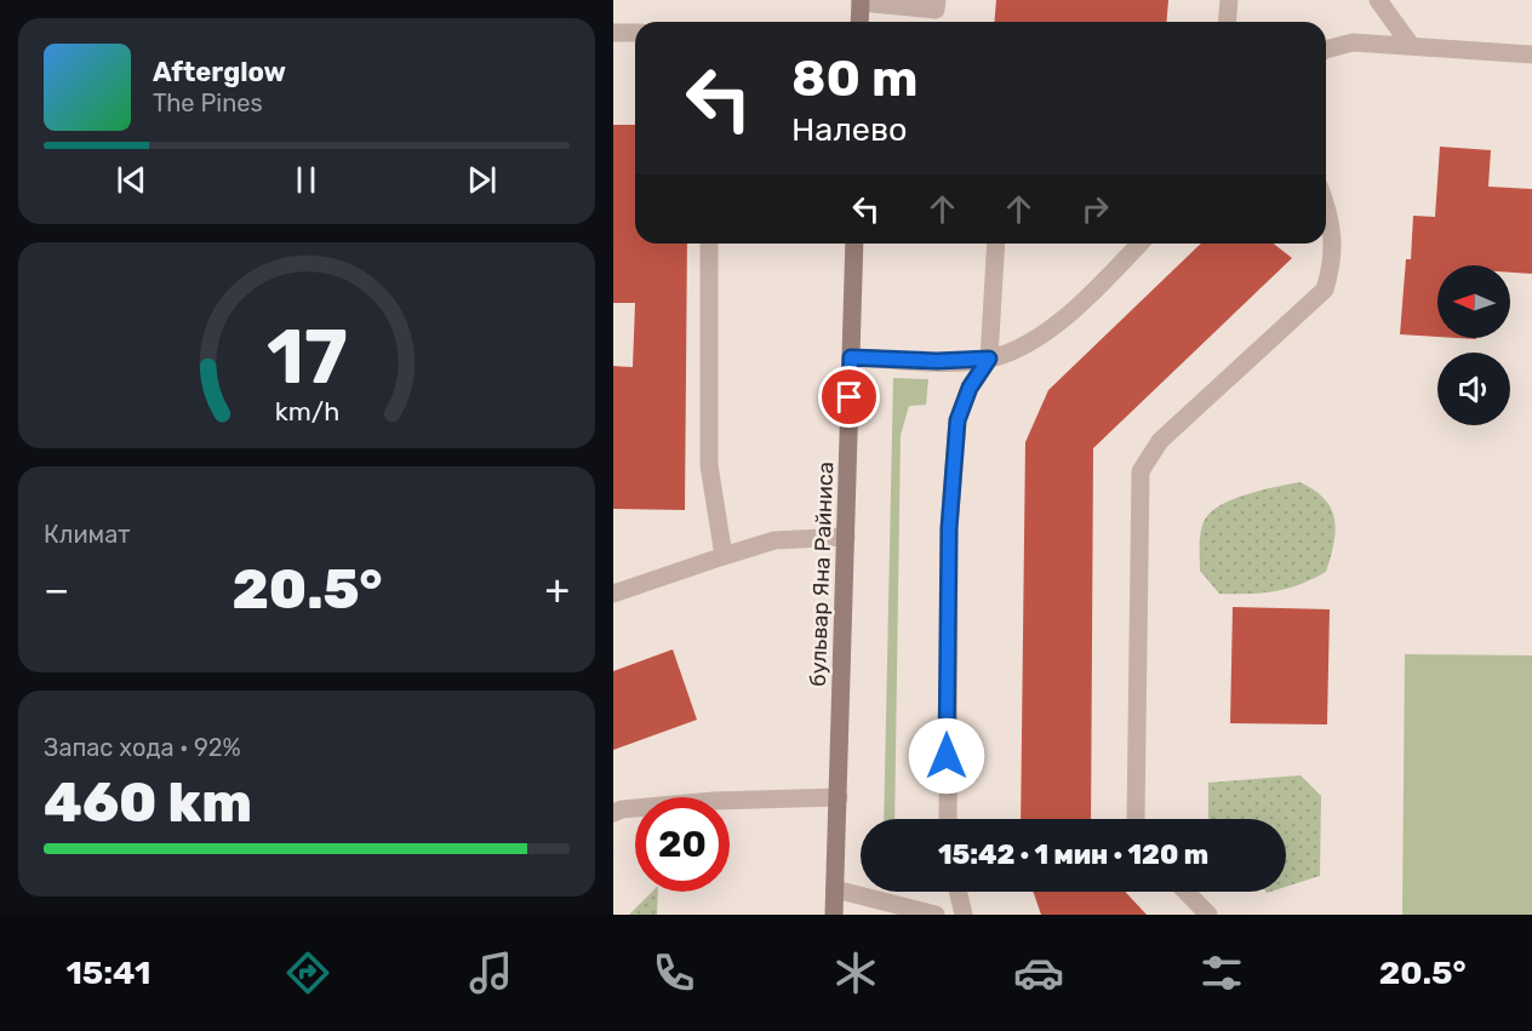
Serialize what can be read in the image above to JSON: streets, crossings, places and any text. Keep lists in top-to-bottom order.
{
  "streets": {
    "main road": ["бульвар Яна Райниса"]
  },
  "north": "left",
  "page": {
    "turn": ["80 m", "Налево"],
    "song": ["Afterglow", "The Pines"],
    "tile": [
      "Климат",
      ["Запас хода · 92%", "460 km"]
    ],
    "heat": ["−", "20.5°", "+"],
    "limit": "20",
    "trip": "15:42 · 1 мин · 120 m",
    "tabs": ["15:41", "20.5°"],
    "gauge": ["17", "km/h"]
  }
}
